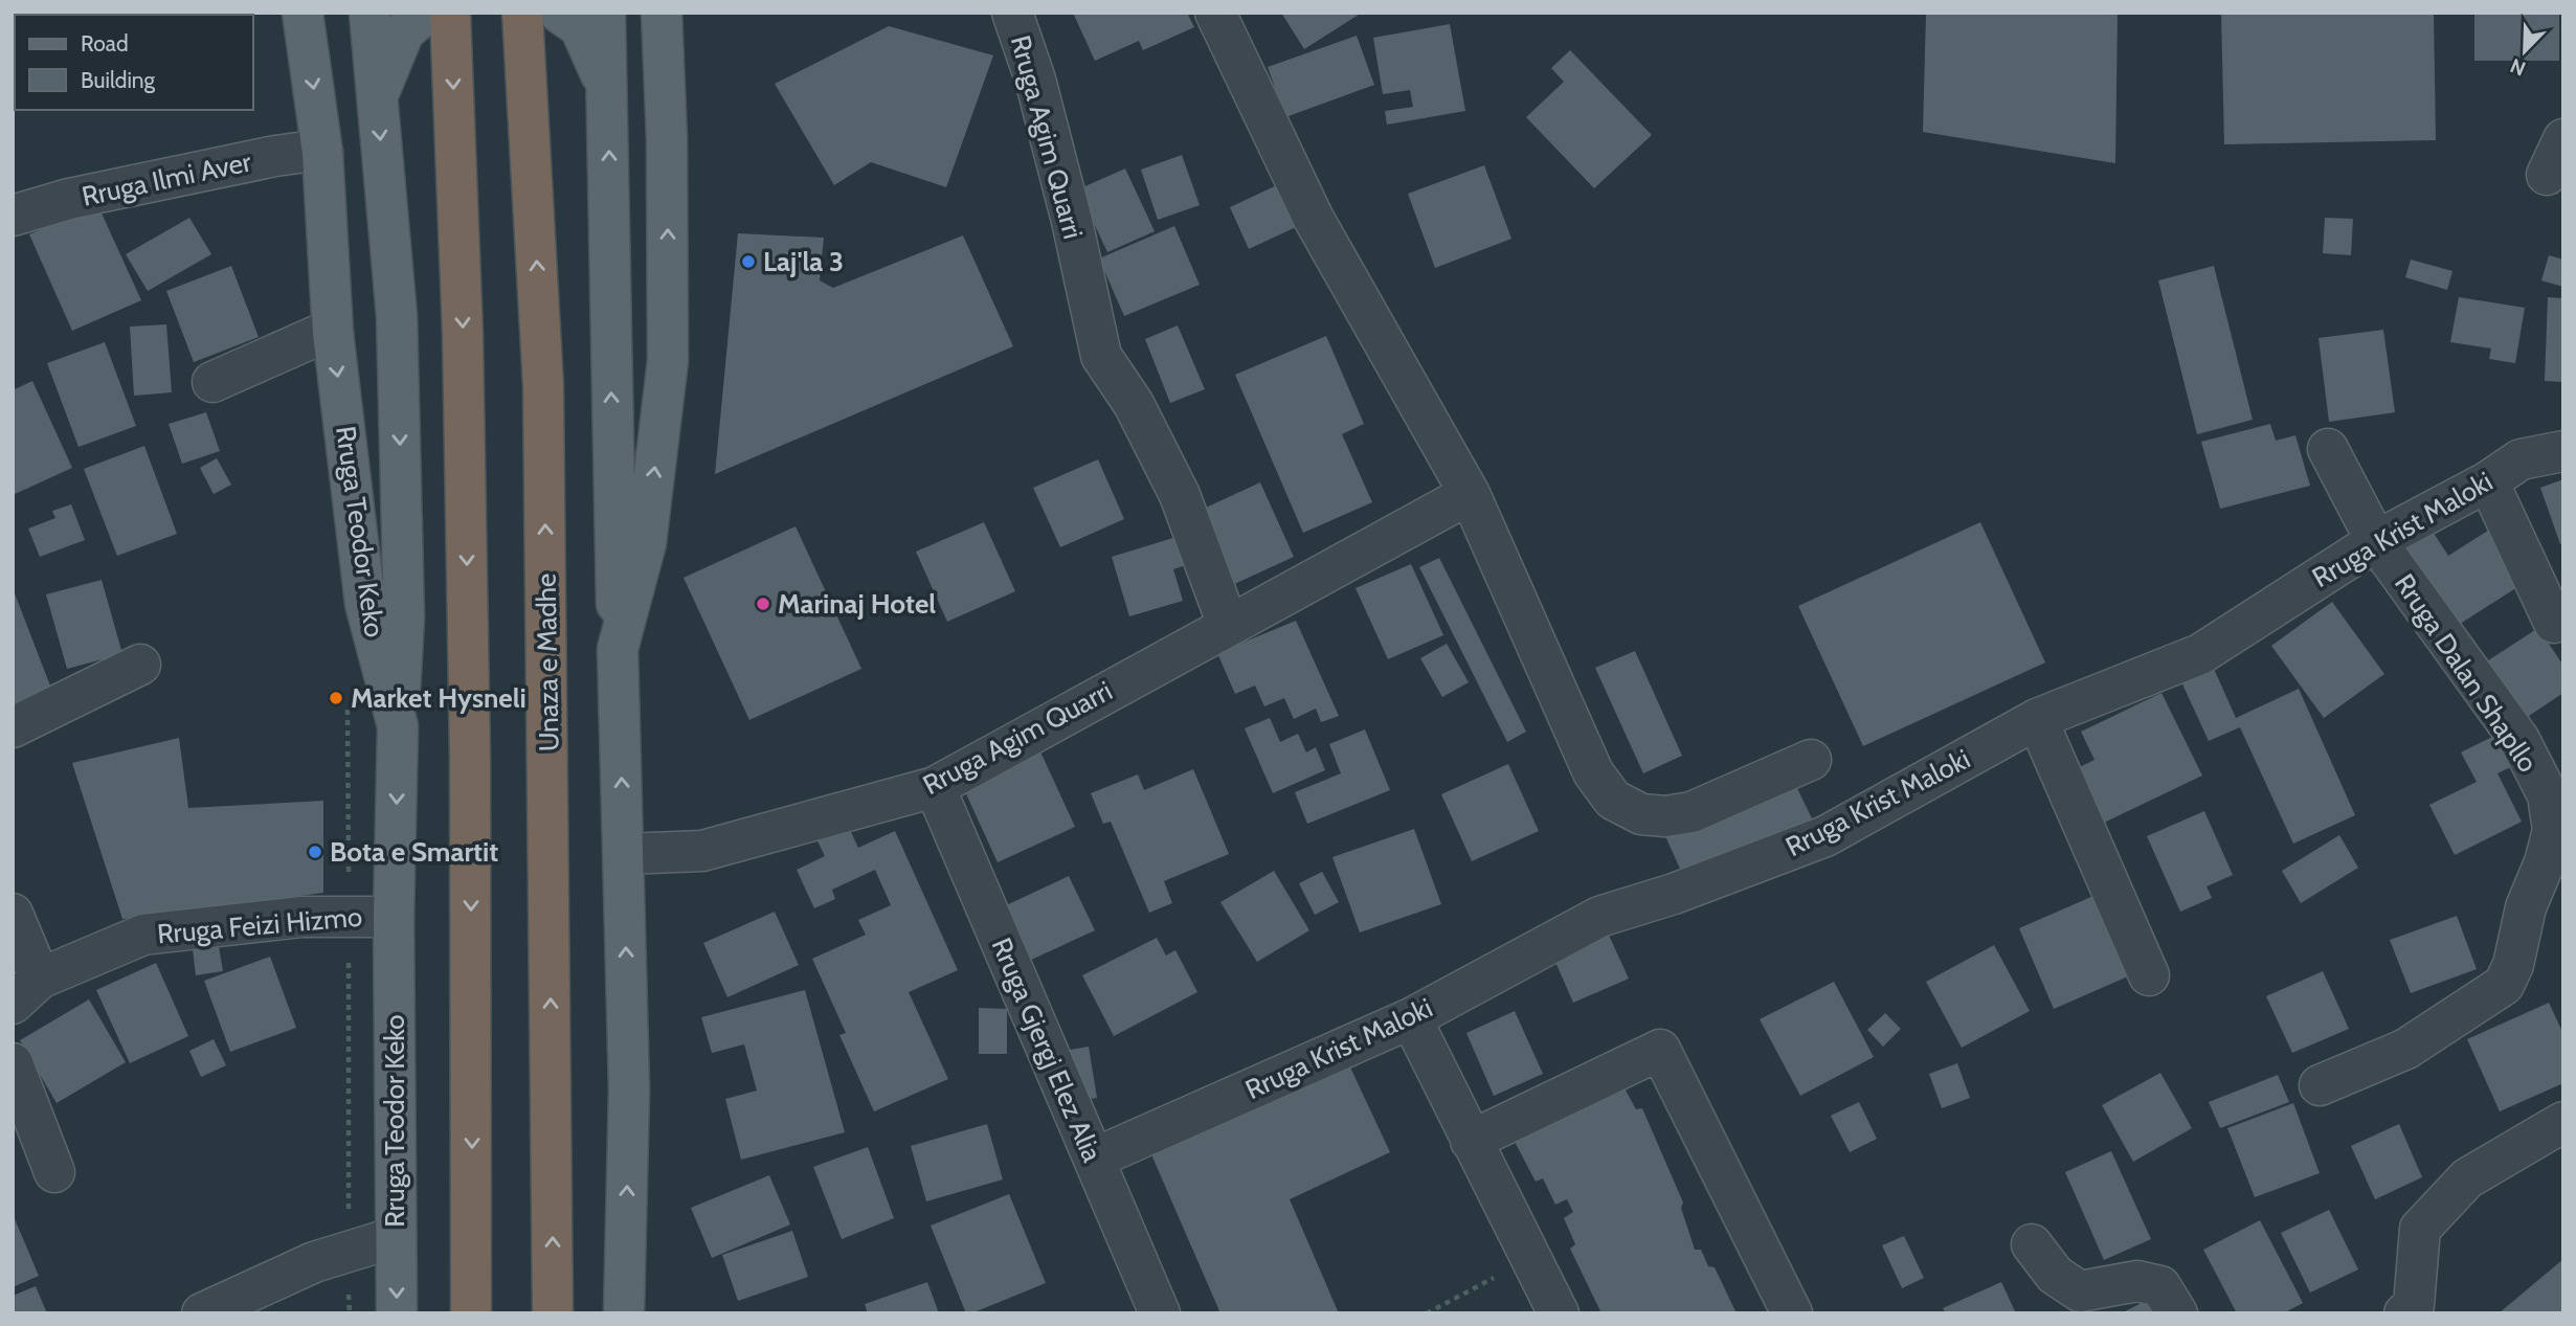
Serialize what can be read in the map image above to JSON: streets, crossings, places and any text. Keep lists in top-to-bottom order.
{
  "streets": {
    "highway": ["Unaza e Madhe"],
    "main road": ["Rruga Teodor Keko"],
    "street": [
      "Rruga Agim Quarri",
      "Rruga Ilmi Aver",
      "Rruga Krist Maloki",
      "Rruga Dalan Shapllo",
      "Rruga Feizi Hizmo",
      "Rruga Gjergj Elez Alia"
    ]
  },
  "crossings": [
    ["Rruga Agim Quarri", "Rruga Gjergj Elez Alia"],
    ["Rruga Ilmi Aver", "Rruga Teodor Keko"],
    ["Rruga Krist Maloki", "Rruga Dalan Shapllo"],
    ["Rruga Krist Maloki", "Rruga Gjergj Elez Alia"],
    ["Rruga Teodor Keko", "Rruga Feizi Hizmo"]
  ],
  "places": [
    "Laj'la 3",
    "Marinaj Hotel",
    "Market Hysneli",
    "Bota e Smartit"
  ],
  "legend": ["Road", "Building"],
  "north": "bottom left"
}
